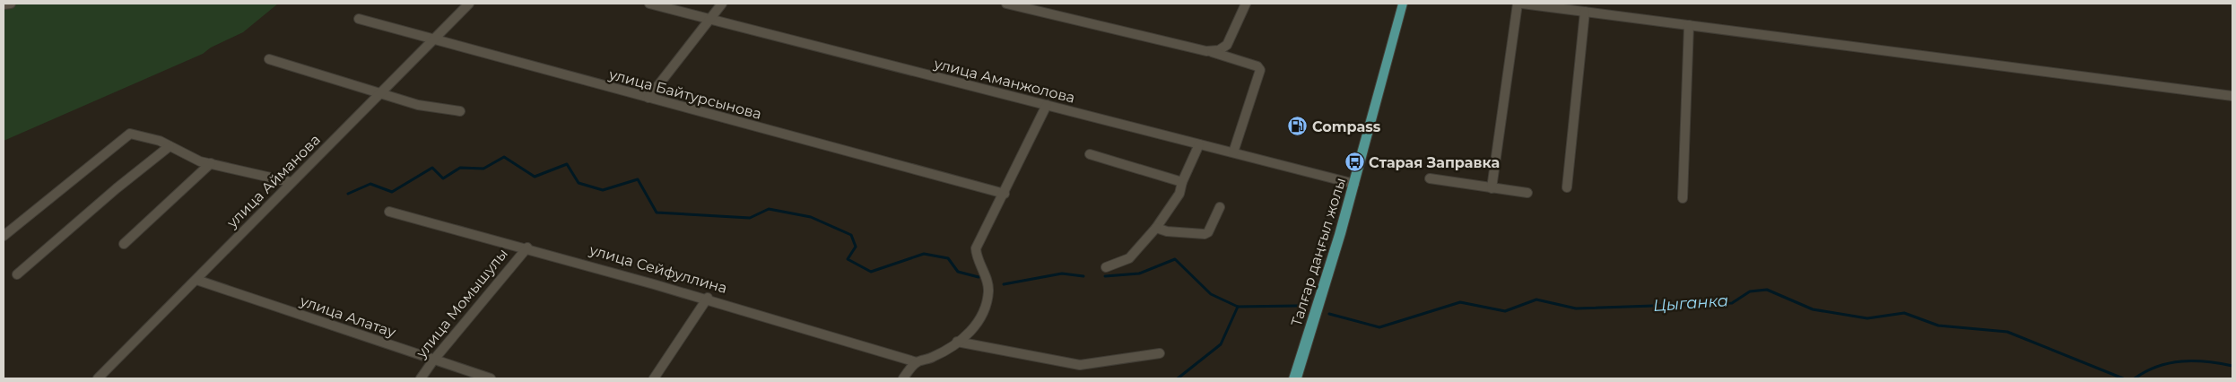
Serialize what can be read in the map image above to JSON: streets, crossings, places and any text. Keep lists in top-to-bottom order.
{
  "streets": {
    "main road": ["Талғар даңғыл жолы"],
    "street": [
      "улица Аманжолова",
      "улица Байтурсынова",
      "улица Айманова",
      "улица Сейфуллина",
      "улица Момышулы",
      "улица Алатау"
    ]
  },
  "crossings": [
    ["улица Аманжолова", "Талғар даңғыл жолы"],
    ["улица Байтурсынова", "улица Айманова"],
    ["улица Айманова", "улица Алатау"],
    ["улица Сейфуллина", "улица Момышулы"],
    ["улица Момышулы", "улица Алатау"]
  ],
  "water": ["Цыганка"],
  "places": {
    "fuel station": ["Compass"],
    "bus stop": ["Старая Заправка"]
  }
}
